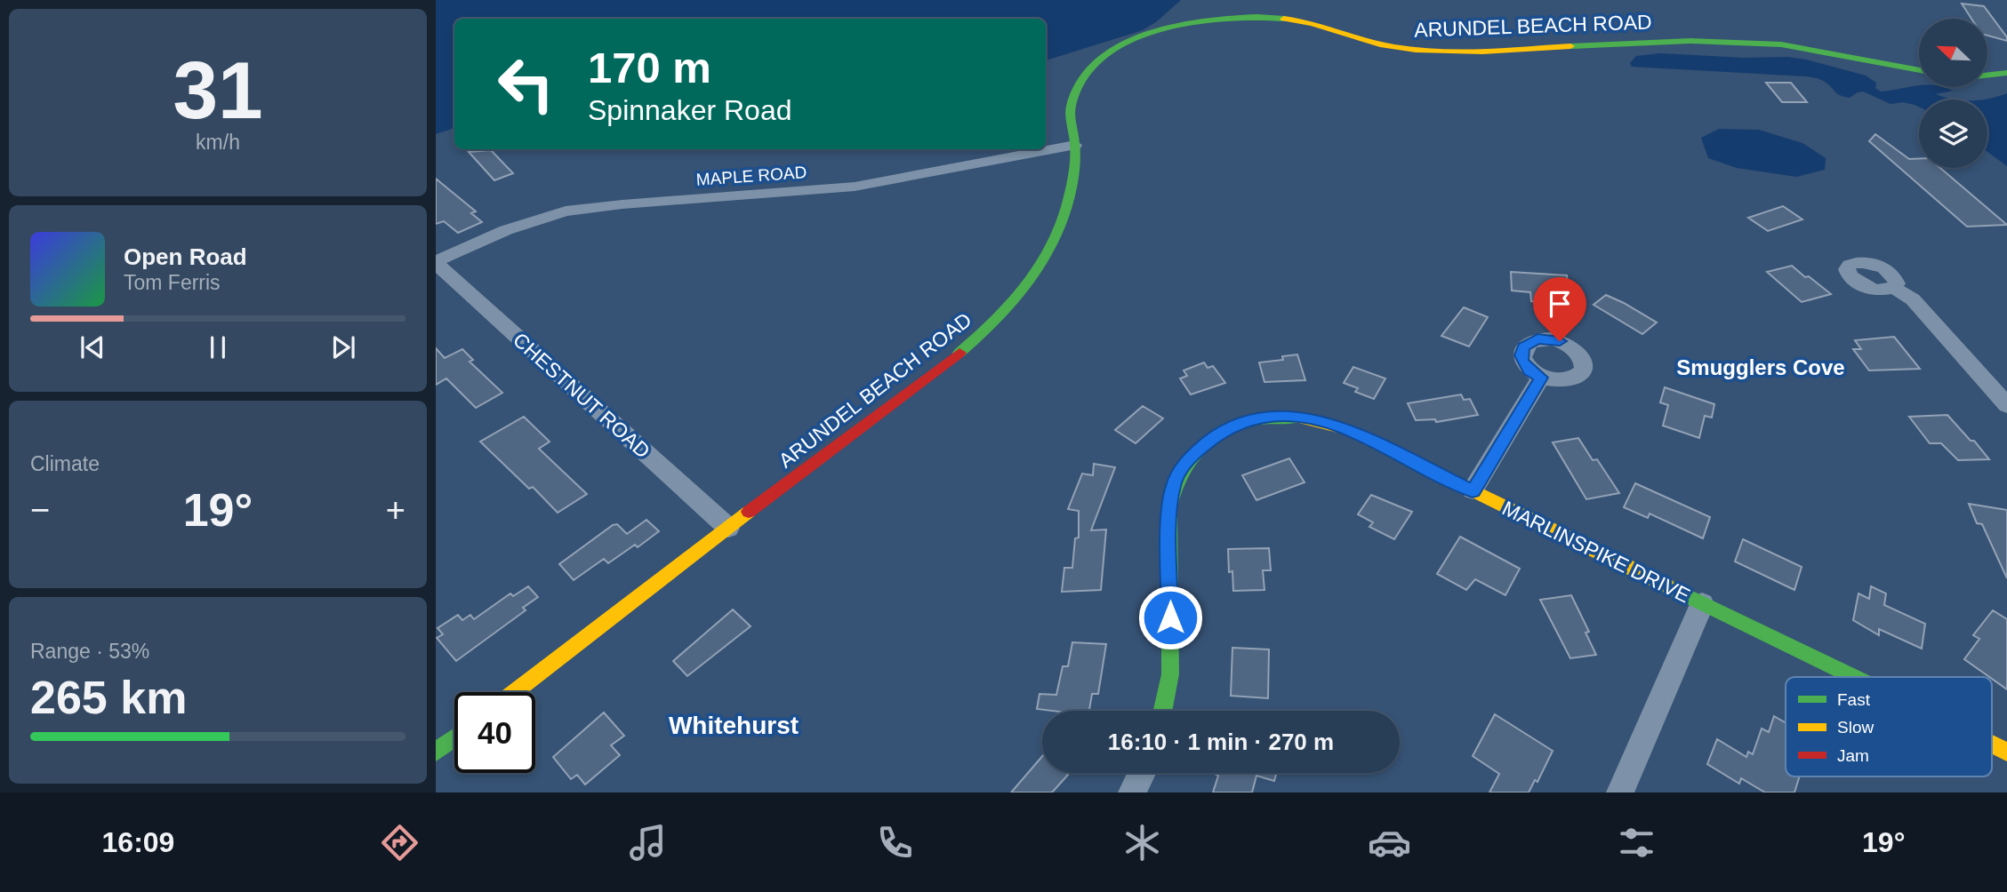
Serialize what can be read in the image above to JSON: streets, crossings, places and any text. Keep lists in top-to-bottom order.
{
  "streets": {
    "street": [
      "ARUNDEL BEACH ROAD",
      "MAPLE ROAD",
      "CHESTNUT ROAD",
      "MARLINSPIKE DRIVE"
    ]
  },
  "crossings": [
    ["ARUNDEL BEACH ROAD", "MAPLE ROAD"],
    ["ARUNDEL BEACH ROAD", "CHESTNUT ROAD"],
    ["MAPLE ROAD", "CHESTNUT ROAD"]
  ],
  "districts": ["Smugglers Cove", "Whitehurst"],
  "legend": ["Fast", "Slow", "Jam"],
  "north": "top left",
  "page": {
    "tile": [
      ["31", "km/h"],
      "Climate",
      ["Range · 53%", "265 km"]
    ],
    "turn": ["170 m", "Spinnaker Road"],
    "song": ["Open Road", "Tom Ferris"],
    "heat": ["−", "19°", "+"],
    "limit": "40",
    "trip": "16:10 · 1 min · 270 m",
    "tabs": ["16:09", "19°"]
  }
}
